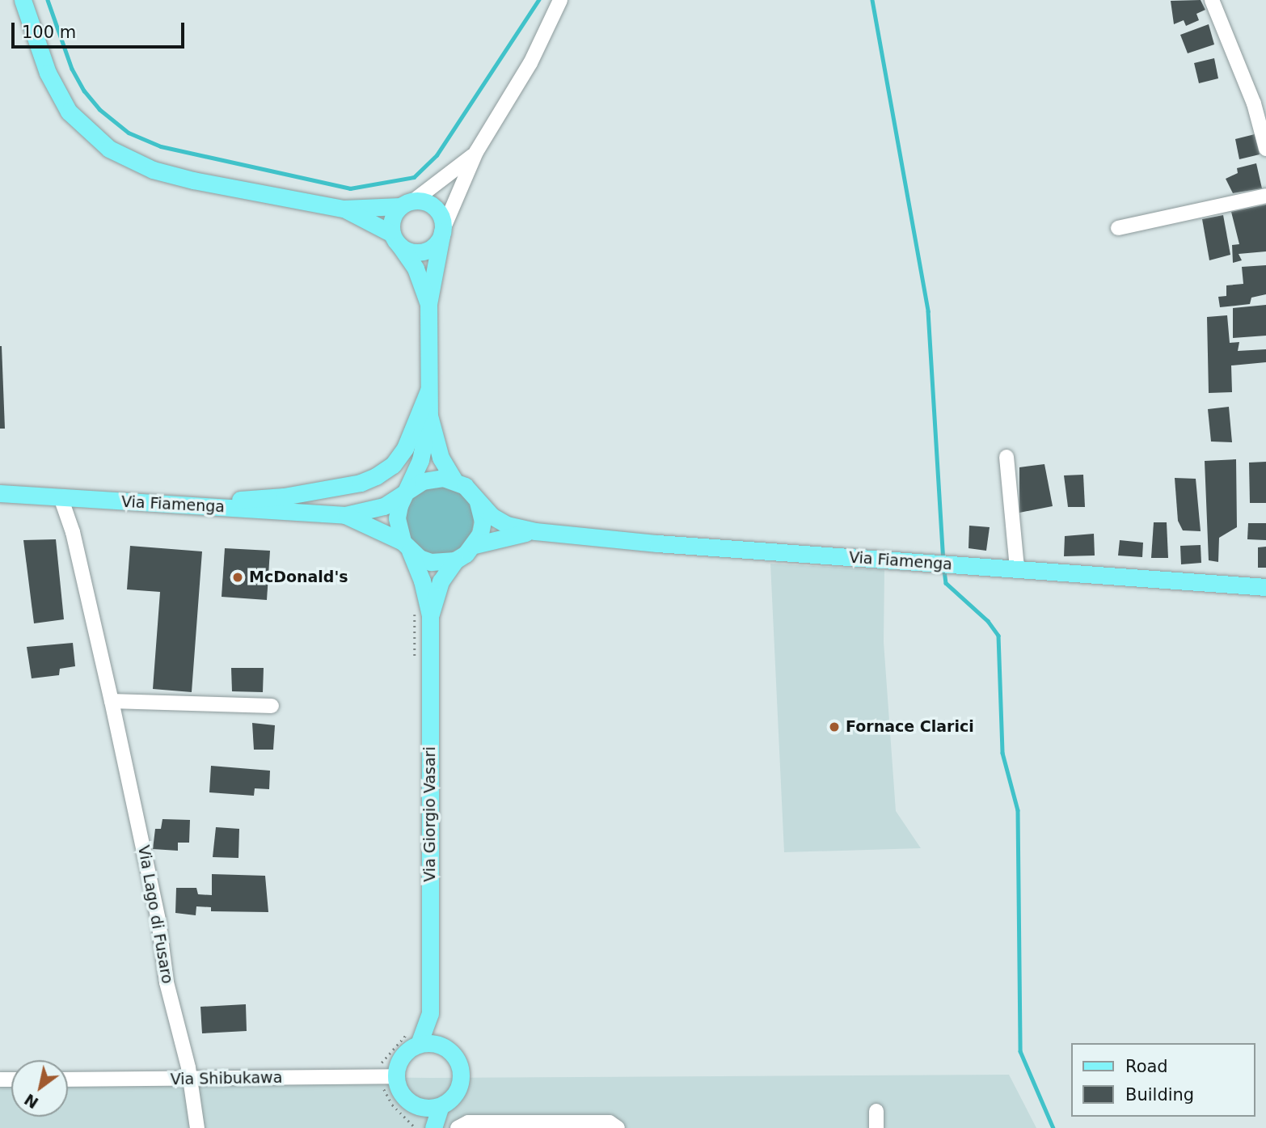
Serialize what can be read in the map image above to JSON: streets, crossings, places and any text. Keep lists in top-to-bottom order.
{
  "streets": {
    "main road": ["Via Fiamenga", "Via Giorgio Vasari"],
    "street": ["Via Lago di Fusaro", "Via Shibukawa"]
  },
  "crossings": [
    ["Via Fiamenga", "Via Giorgio Vasari"],
    ["Via Fiamenga", "Via Lago di Fusaro"],
    ["Via Giorgio Vasari", "Via Shibukawa"],
    ["Via Lago di Fusaro", "Via Shibukawa"]
  ],
  "places": ["McDonald's", "Fornace Clarici"],
  "legend": ["Road", "Building"],
  "scale_bar": "100 m",
  "north": "bottom left"
}
